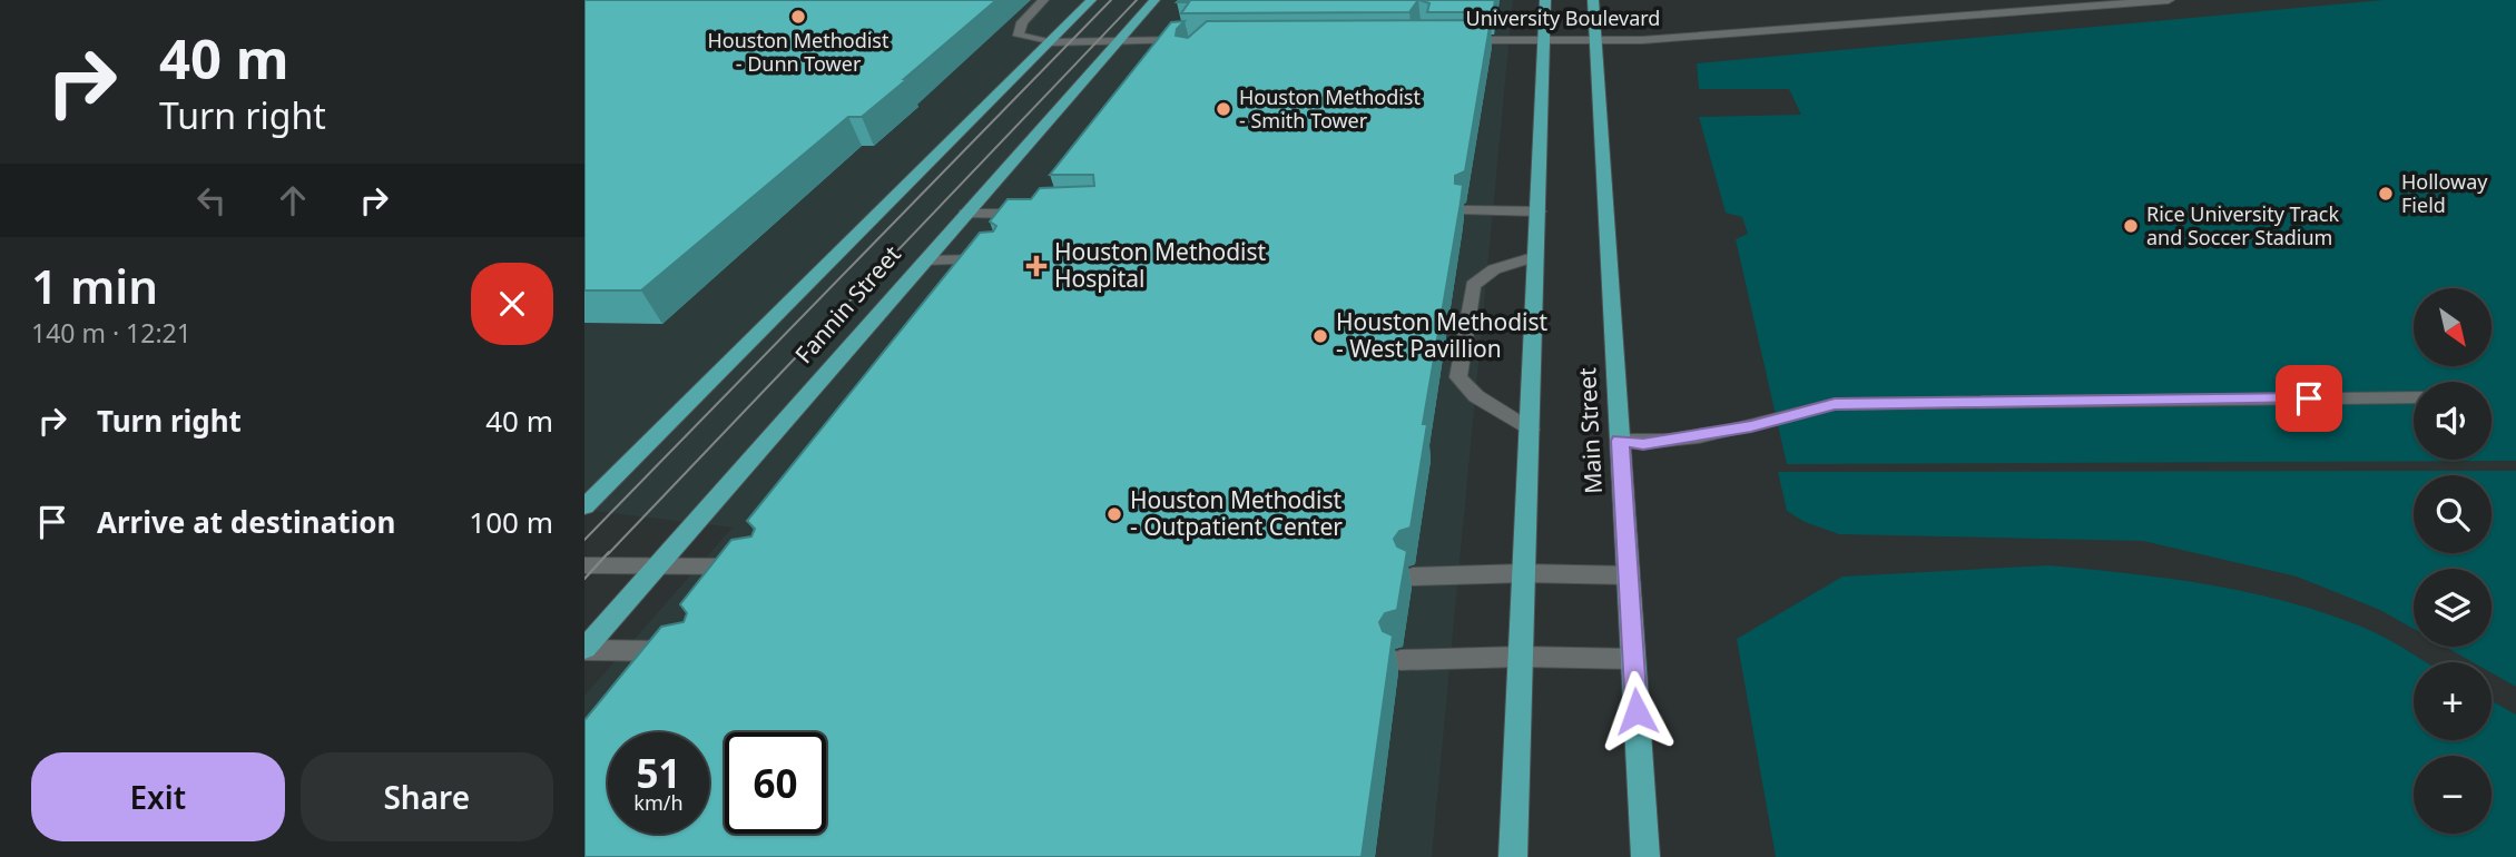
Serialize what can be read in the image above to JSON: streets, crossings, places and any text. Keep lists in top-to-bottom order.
{
  "streets": {
    "main road": ["University Boulevard", "Fannin Street", "Main Street"]
  },
  "crossings": [
    ["University Boulevard", "Main Street"]
  ],
  "places": {
    "other": [
      "Houston Methodist - Dunn Tower",
      "Houston Methodist - Smith Tower",
      "Holloway Field",
      "Rice University Track and Soccer Stadium",
      "Houston Methodist - West Pavillion",
      "Houston Methodist - Outpatient Center"
    ],
    "health": ["Houston Methodist Hospital"]
  },
  "north": "bottom right",
  "page": {
    "turn": ["40 m", "Turn right"],
    "heading": ["1 min", "140 m · 12:21"],
    "map_buttons": ["+", "−"],
    "list": [
      {
        "name": "Turn right",
        "value": "40 m"
      },
      {
        "name": "Arrive at destination",
        "value": "100 m"
      }
    ],
    "speed": "51 km/h",
    "limit": "60",
    "buttons": ["Exit", "Share"]
  }
}
